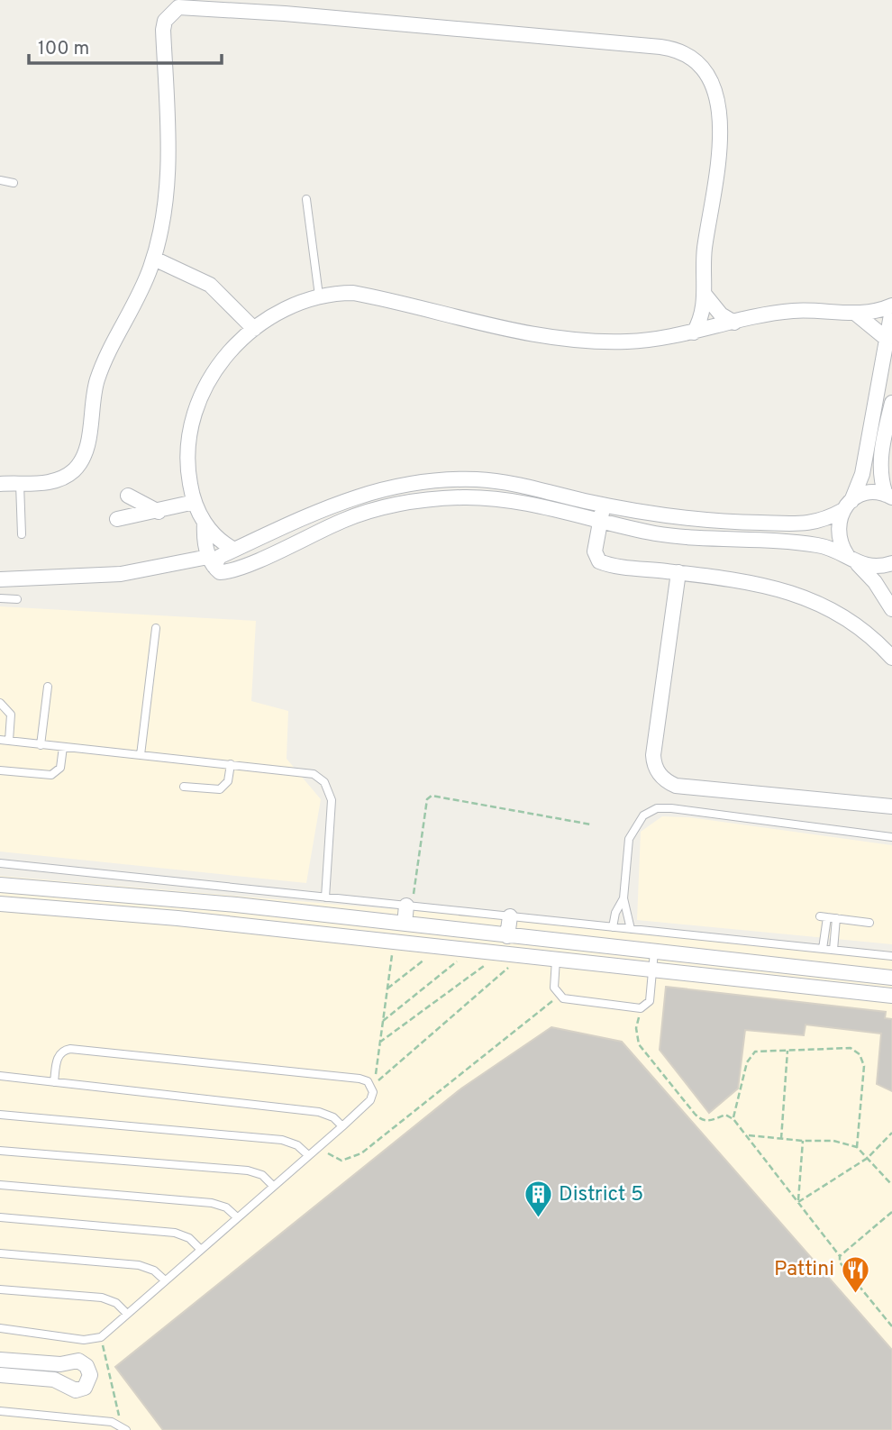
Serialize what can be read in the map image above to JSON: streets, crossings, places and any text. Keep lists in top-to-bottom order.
{
  "places": {
    "building": ["District 5"],
    "restaurant": ["Pattini"]
  },
  "scale_bar": "100 m"
}
